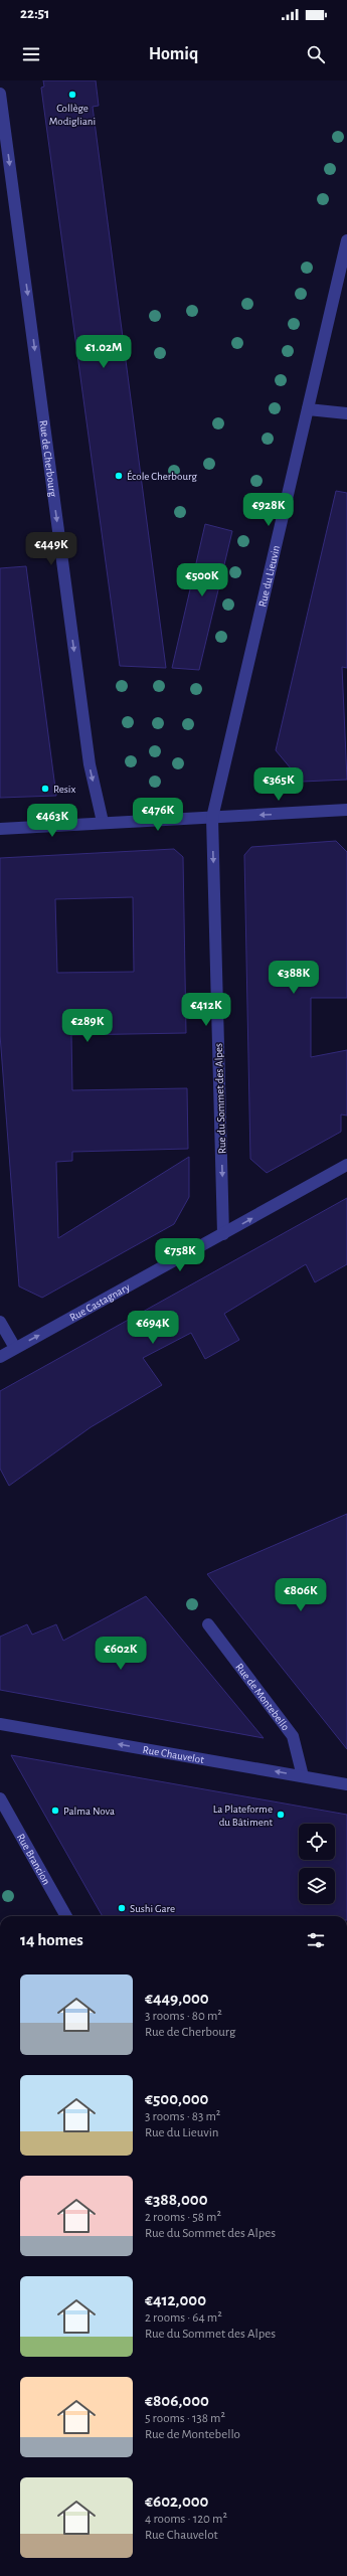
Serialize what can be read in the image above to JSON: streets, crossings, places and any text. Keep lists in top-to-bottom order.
{
  "streets": {
    "street": [
      "Rue de Cherbourg",
      "Rue du Lieuvin",
      "Rue du Sommet des Alpes",
      "Rue Castagnary",
      "Rue de Montebello",
      "Rue Chauvelot",
      "Rue Brancion"
    ]
  },
  "crossings": [
    ["Rue du Lieuvin", "Rue du Sommet des Alpes"],
    ["Rue du Sommet des Alpes", "Rue Castagnary"],
    ["Rue de Montebello", "Rue Chauvelot"]
  ],
  "one_way": [
    "Rue de Cherbourg",
    "Rue du Sommet des Alpes",
    "Rue Castagnary",
    "Rue Chauvelot"
  ],
  "places": [
    "Collège Modigliani",
    "École Cherbourg",
    "Resix",
    "Palma Nova",
    "La Plateforme du Bâtiment",
    "Sushi Gare"
  ],
  "page": {
    "status": "22:51",
    "header": "Homiq",
    "price": [
      "€1.02M",
      "€928K",
      "€449K",
      "€500K",
      "€365K",
      "€476K",
      "€463K",
      "€388K",
      "€412K",
      "€289K",
      "€758K",
      "€694K",
      "€806K",
      "€602K"
    ],
    "heading": "14 homes",
    "list": [
      {
        "name": "€449,000",
        "note": "3 rooms · 80 m² · Rue de Cherbourg"
      },
      {
        "name": "€500,000",
        "note": "3 rooms · 83 m² · Rue du Lieuvin"
      },
      {
        "name": "€388,000",
        "note": "2 rooms · 58 m² · Rue du Sommet des Alpes"
      },
      {
        "name": "€412,000",
        "note": "2 rooms · 64 m² · Rue du Sommet des Alpes"
      },
      {
        "name": "€806,000",
        "note": "5 rooms · 138 m² · Rue de Montebello"
      },
      {
        "name": "€602,000",
        "note": "4 rooms · 120 m² · Rue Chauvelot"
      }
    ]
  }
}
